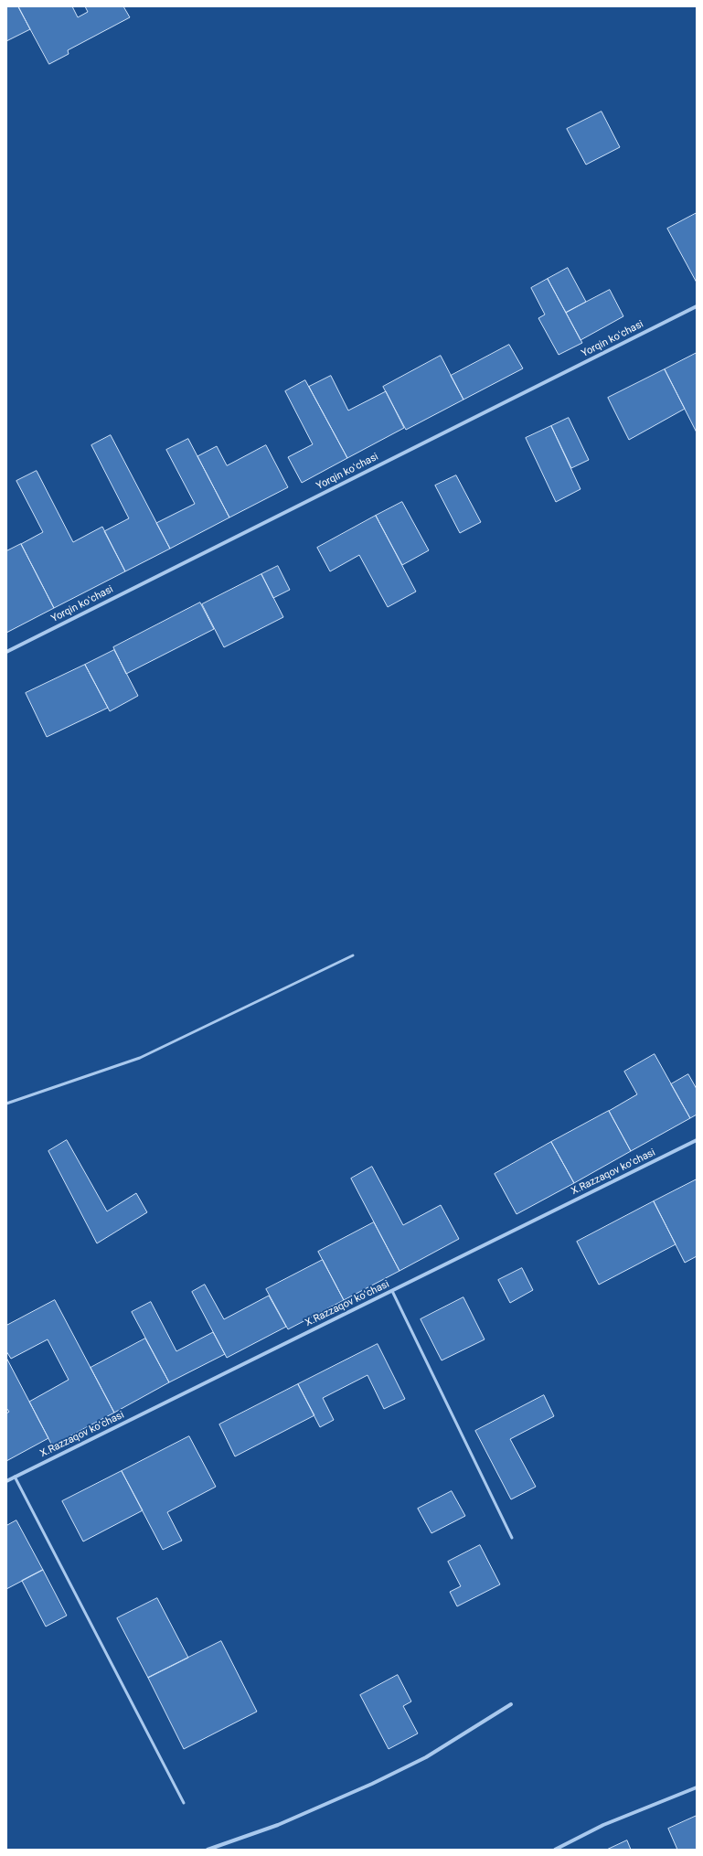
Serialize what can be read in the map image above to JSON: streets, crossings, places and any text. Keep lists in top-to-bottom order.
{
  "streets": {
    "street": ["Yorqin koʻchasi", "X.Razzaqov koʻchasi"]
  }
}
